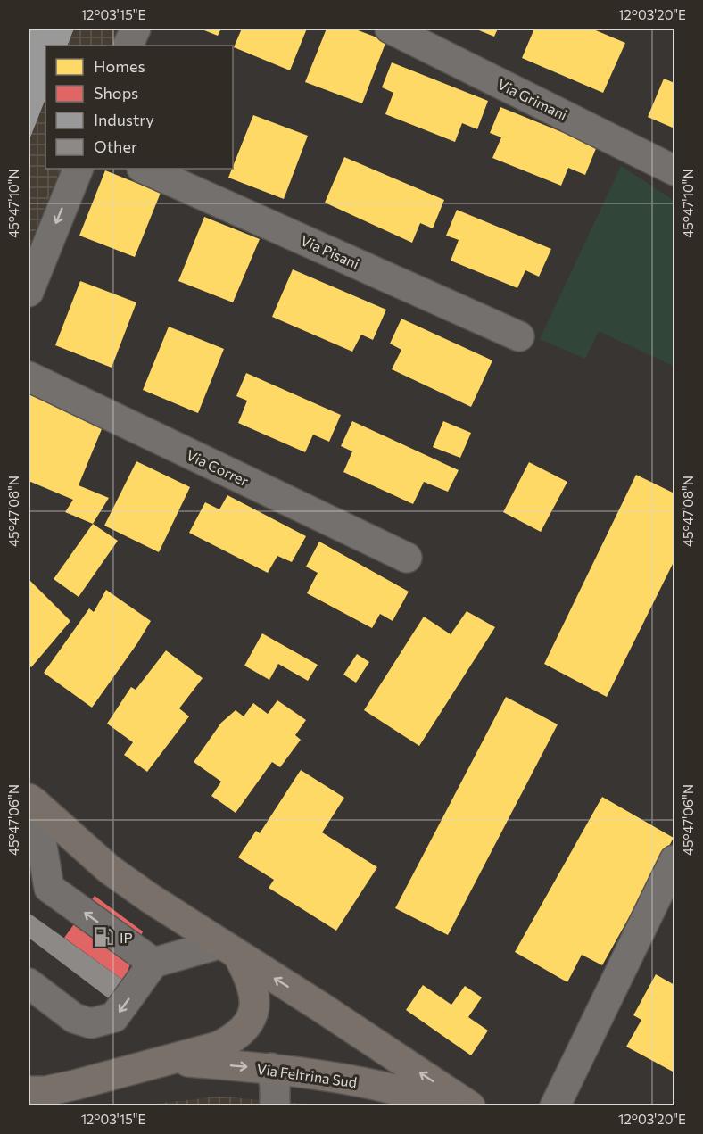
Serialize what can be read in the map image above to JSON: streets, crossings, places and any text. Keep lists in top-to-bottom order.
{
  "streets": {
    "main road": ["Via Feltrina Sud"],
    "street": ["Via Grimani", "Via Pisani", "Via Correr"]
  },
  "one_way": ["Via Feltrina Sud"],
  "places": {
    "fuel station": ["IP"]
  },
  "legend": [
    "Homes",
    "Shops",
    "Industry",
    "Other"
  ],
  "coordinates": [
    "12°03'15\"E",
    "12°03'20\"E",
    "45°47'10\"N",
    "45°47'08\"N",
    "45°47'06\"N"
  ]
}
